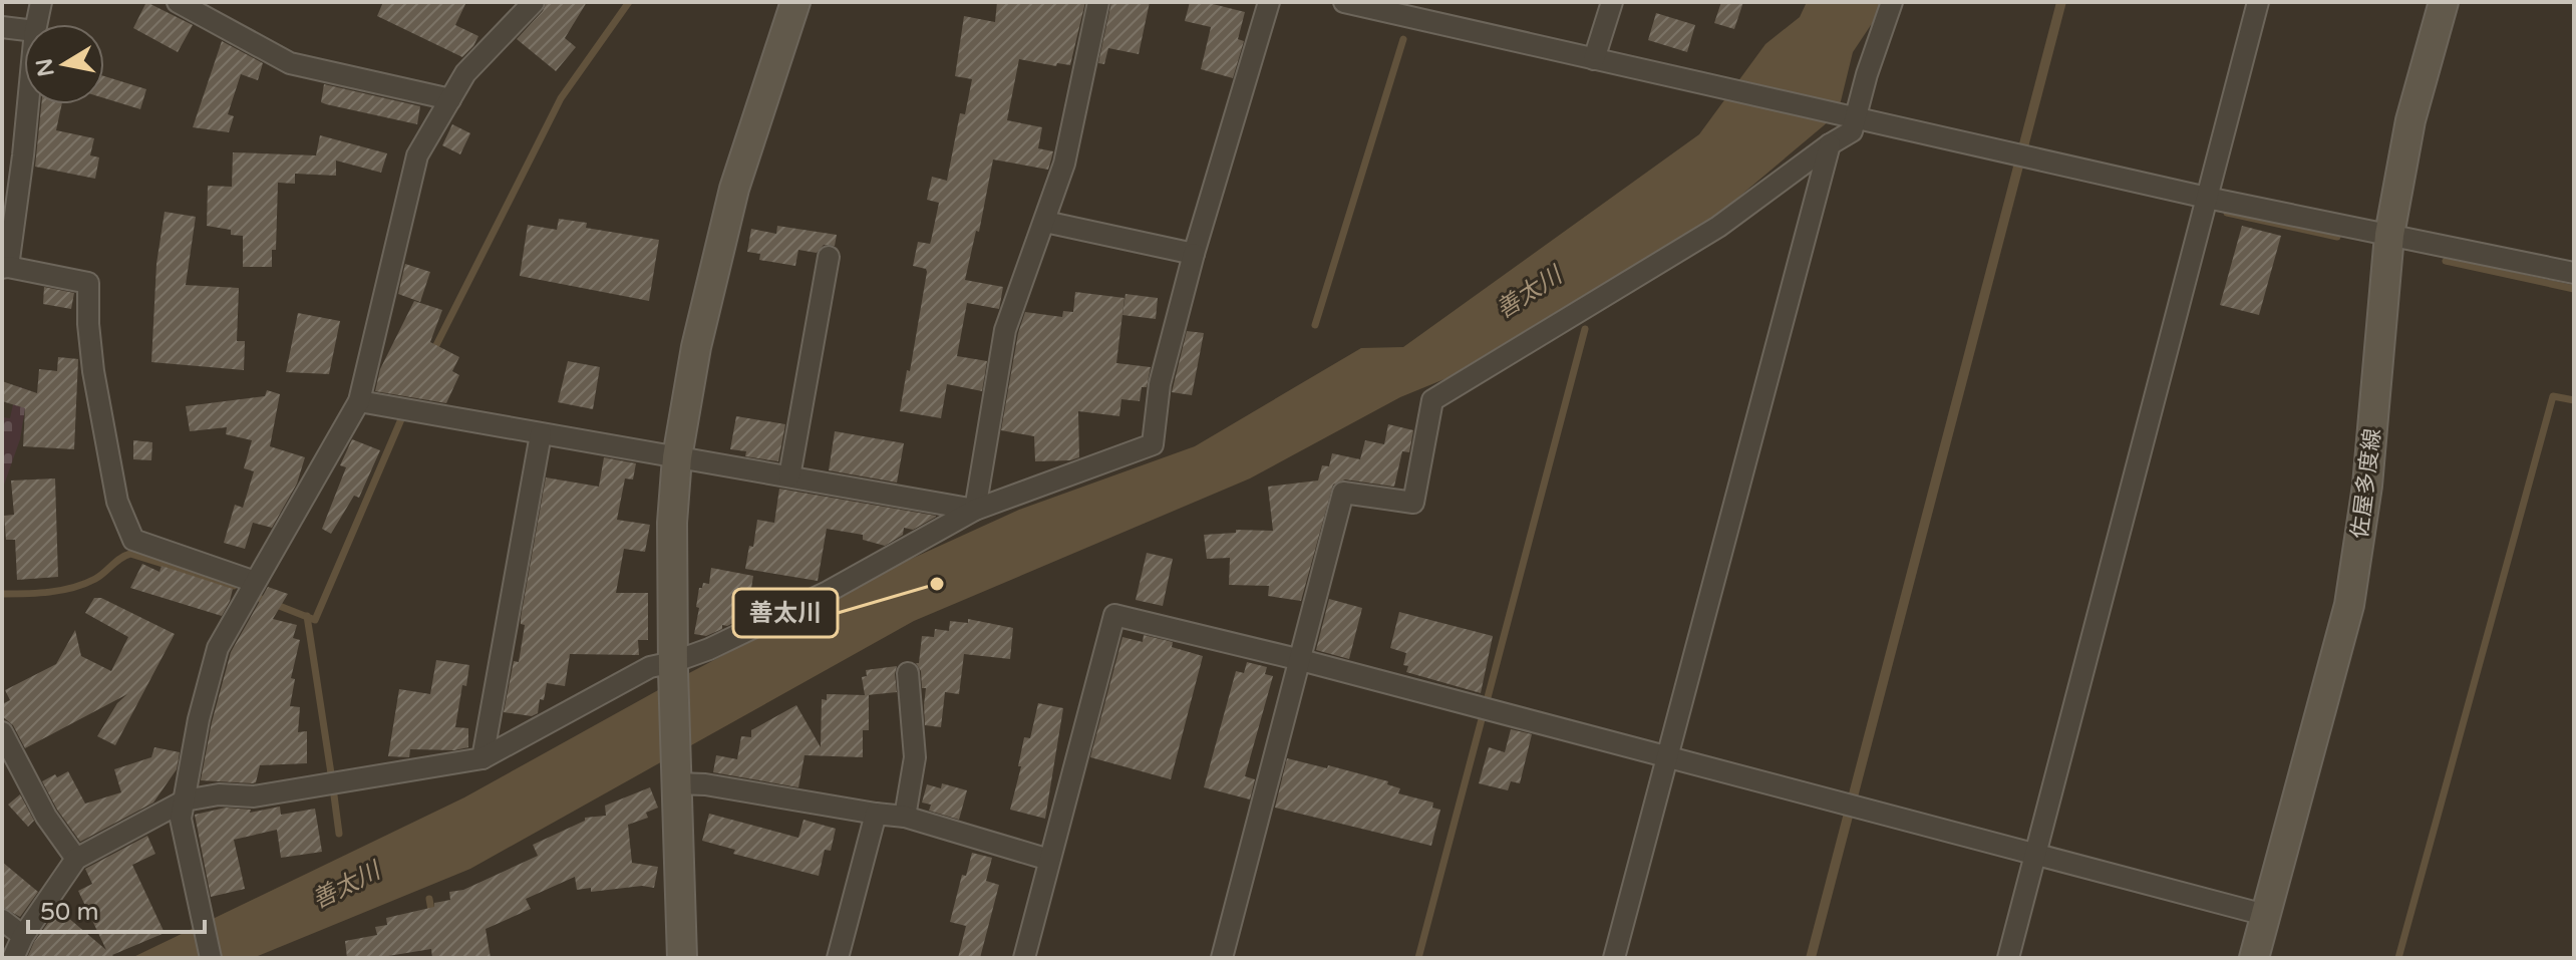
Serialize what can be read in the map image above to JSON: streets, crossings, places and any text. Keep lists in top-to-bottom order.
{
  "streets": {
    "main road": ["佐屋多度線"]
  },
  "water": ["善太川"],
  "places": ["善太川"],
  "scale_bar": "50 m",
  "north": "left"
}
